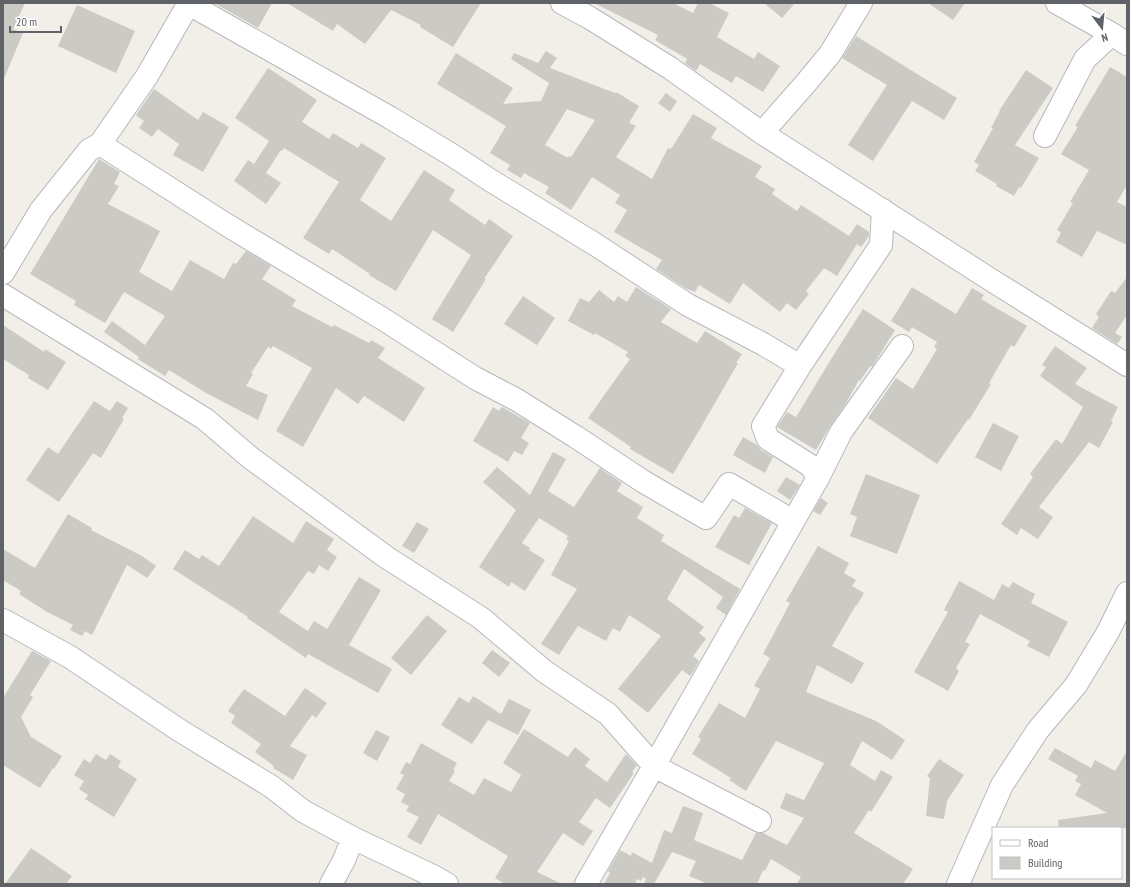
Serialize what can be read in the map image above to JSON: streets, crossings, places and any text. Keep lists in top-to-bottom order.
{
  "legend": ["Road", "Building"],
  "scale_bar": "20 m",
  "north": "bottom"
}
